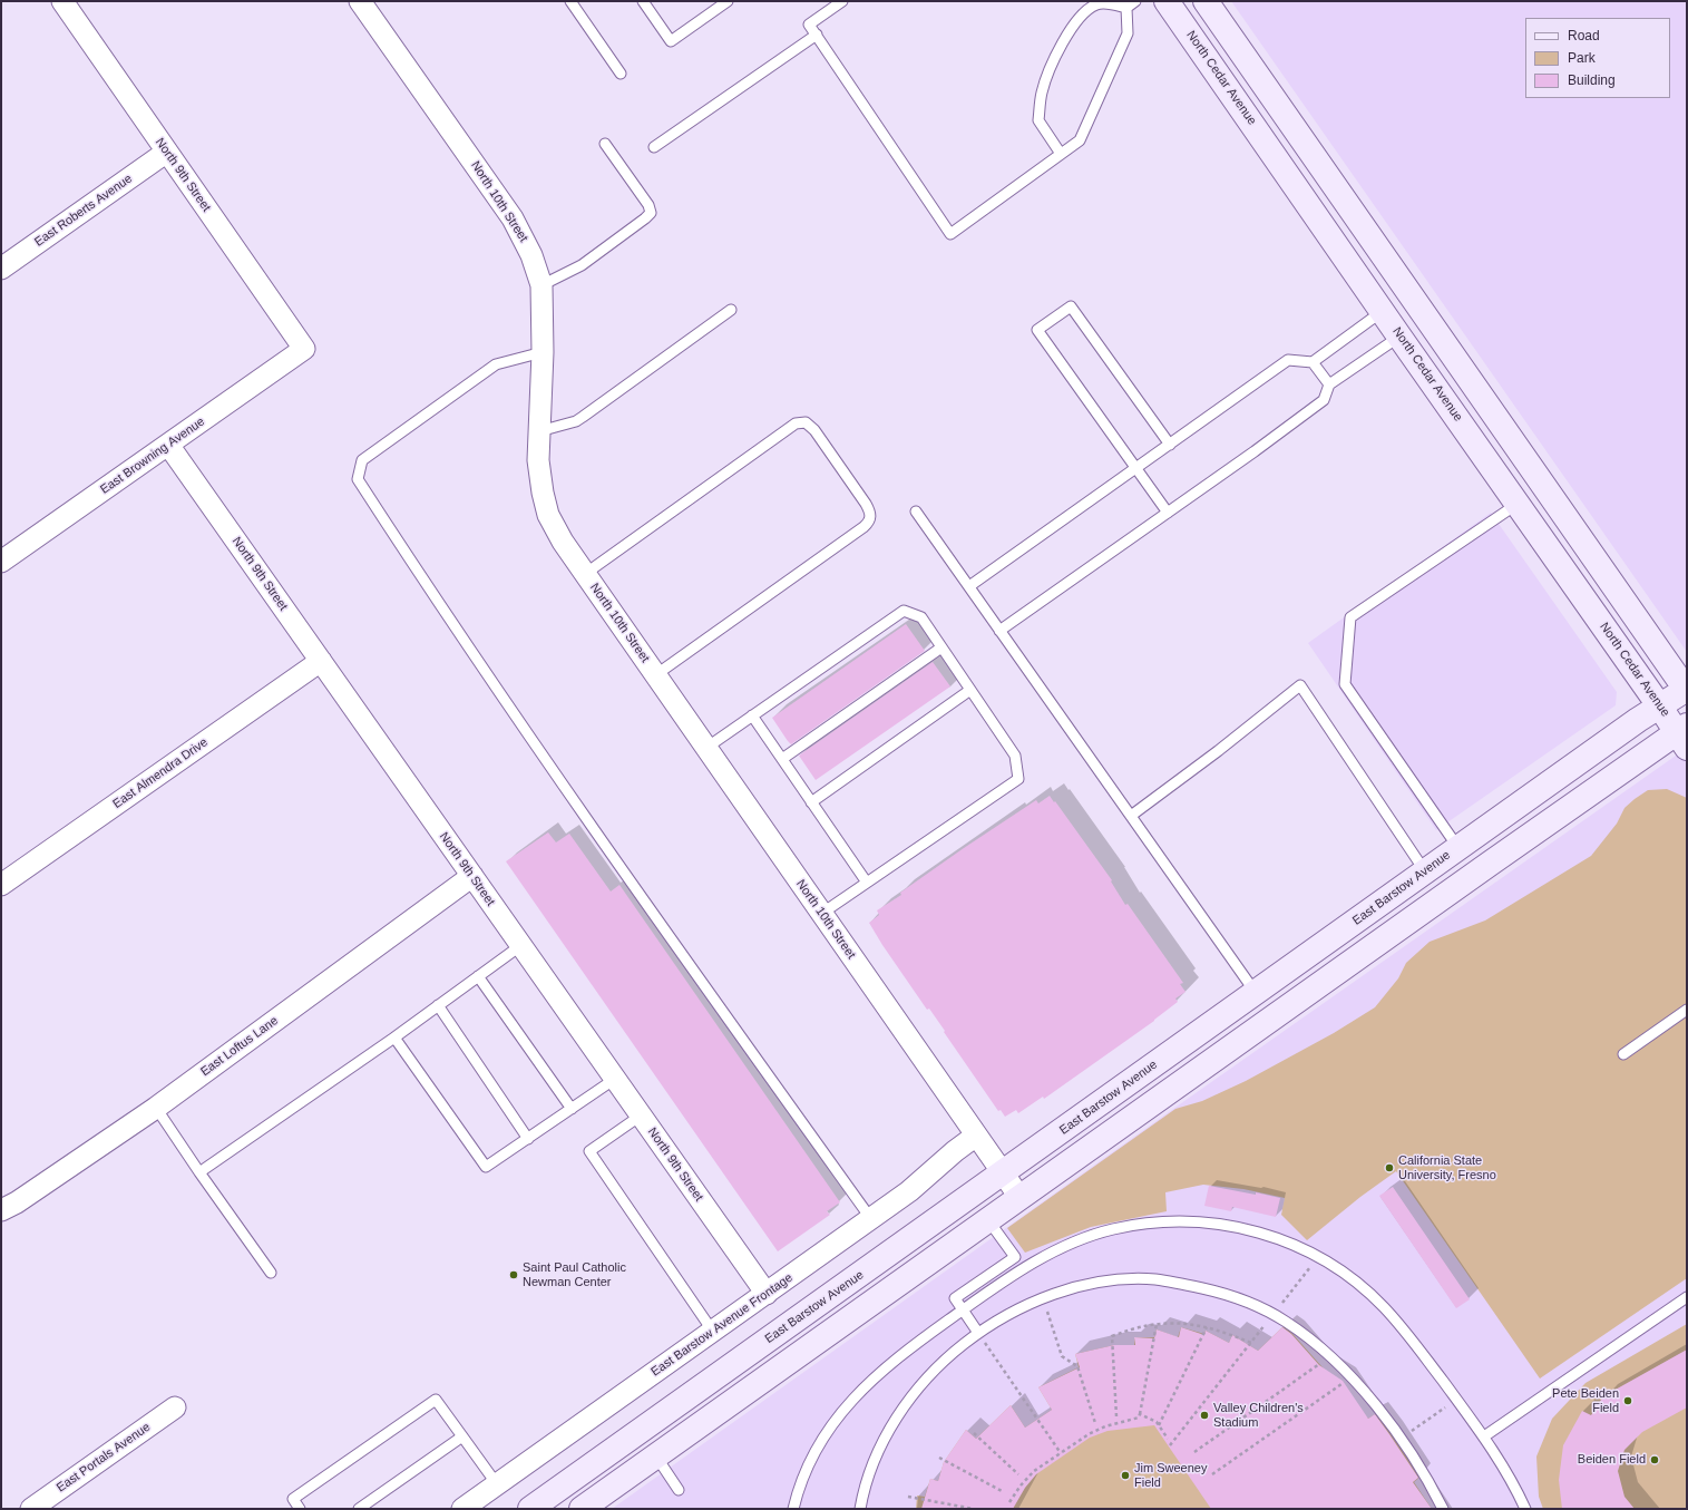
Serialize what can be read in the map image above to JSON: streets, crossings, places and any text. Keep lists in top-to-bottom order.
{
  "streets": {
    "main road": ["North Cedar Avenue", "East Barstow Avenue"],
    "street": [
      "North 9th Street",
      "North 10th Street",
      "East Roberts Avenue",
      "East Browning Avenue",
      "East Almendra Drive",
      "East Loftus Lane",
      "East Barstow Avenue Frontage",
      "East Portals Avenue"
    ]
  },
  "crossings": [
    ["North Cedar Avenue", "East Barstow Avenue"],
    ["North 9th Street", "East Roberts Avenue"],
    ["North 9th Street", "East Browning Avenue"],
    ["North 9th Street", "East Almendra Drive"],
    ["North 9th Street", "East Loftus Lane"],
    ["North 9th Street", "East Barstow Avenue Frontage"],
    ["North 10th Street", "East Barstow Avenue"],
    ["North 10th Street", "East Barstow Avenue Frontage"]
  ],
  "places": [
    "California State University, Fresno",
    "Saint Paul Catholic Newman Center",
    "Pete Beiden Field",
    "Valley Children's Stadium",
    "Beiden Field",
    "Jim Sweeney Field"
  ],
  "legend": ["Road", "Park", "Building"]
}
